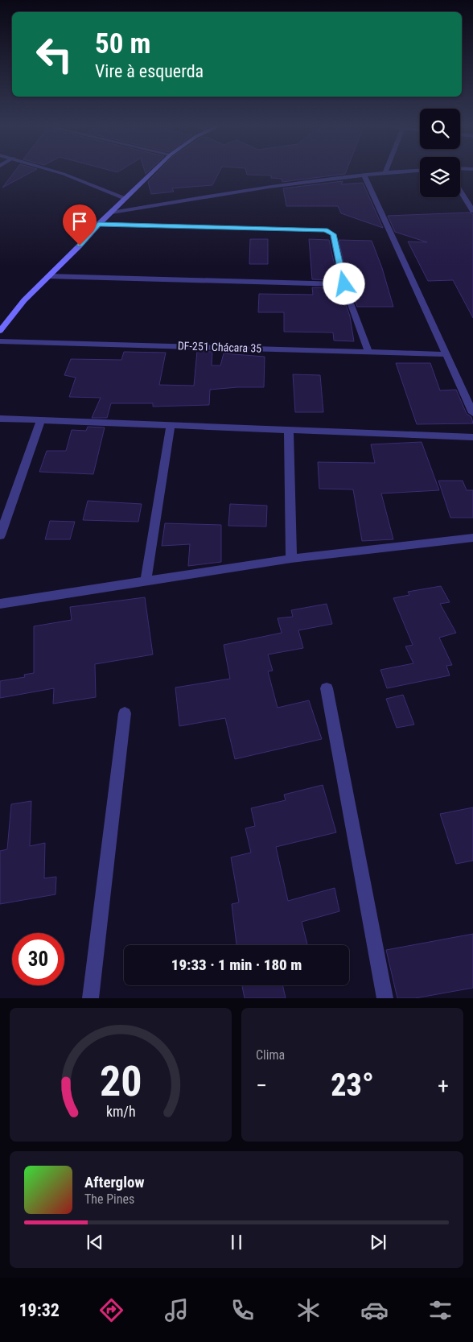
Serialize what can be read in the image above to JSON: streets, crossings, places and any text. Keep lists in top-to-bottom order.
{
  "streets": {
    "street": ["DF-251 Chácara 35"]
  },
  "page": {
    "turn": ["50 m", "Vire à esquerda"],
    "limit": "30",
    "trip": "19:33 · 1 min · 180 m",
    "tile": "Clima",
    "heat": ["−", "23°", "+"],
    "song": ["Afterglow", "The Pines"],
    "tabs": "19:32",
    "gauge": ["20", "km/h"]
  }
}
